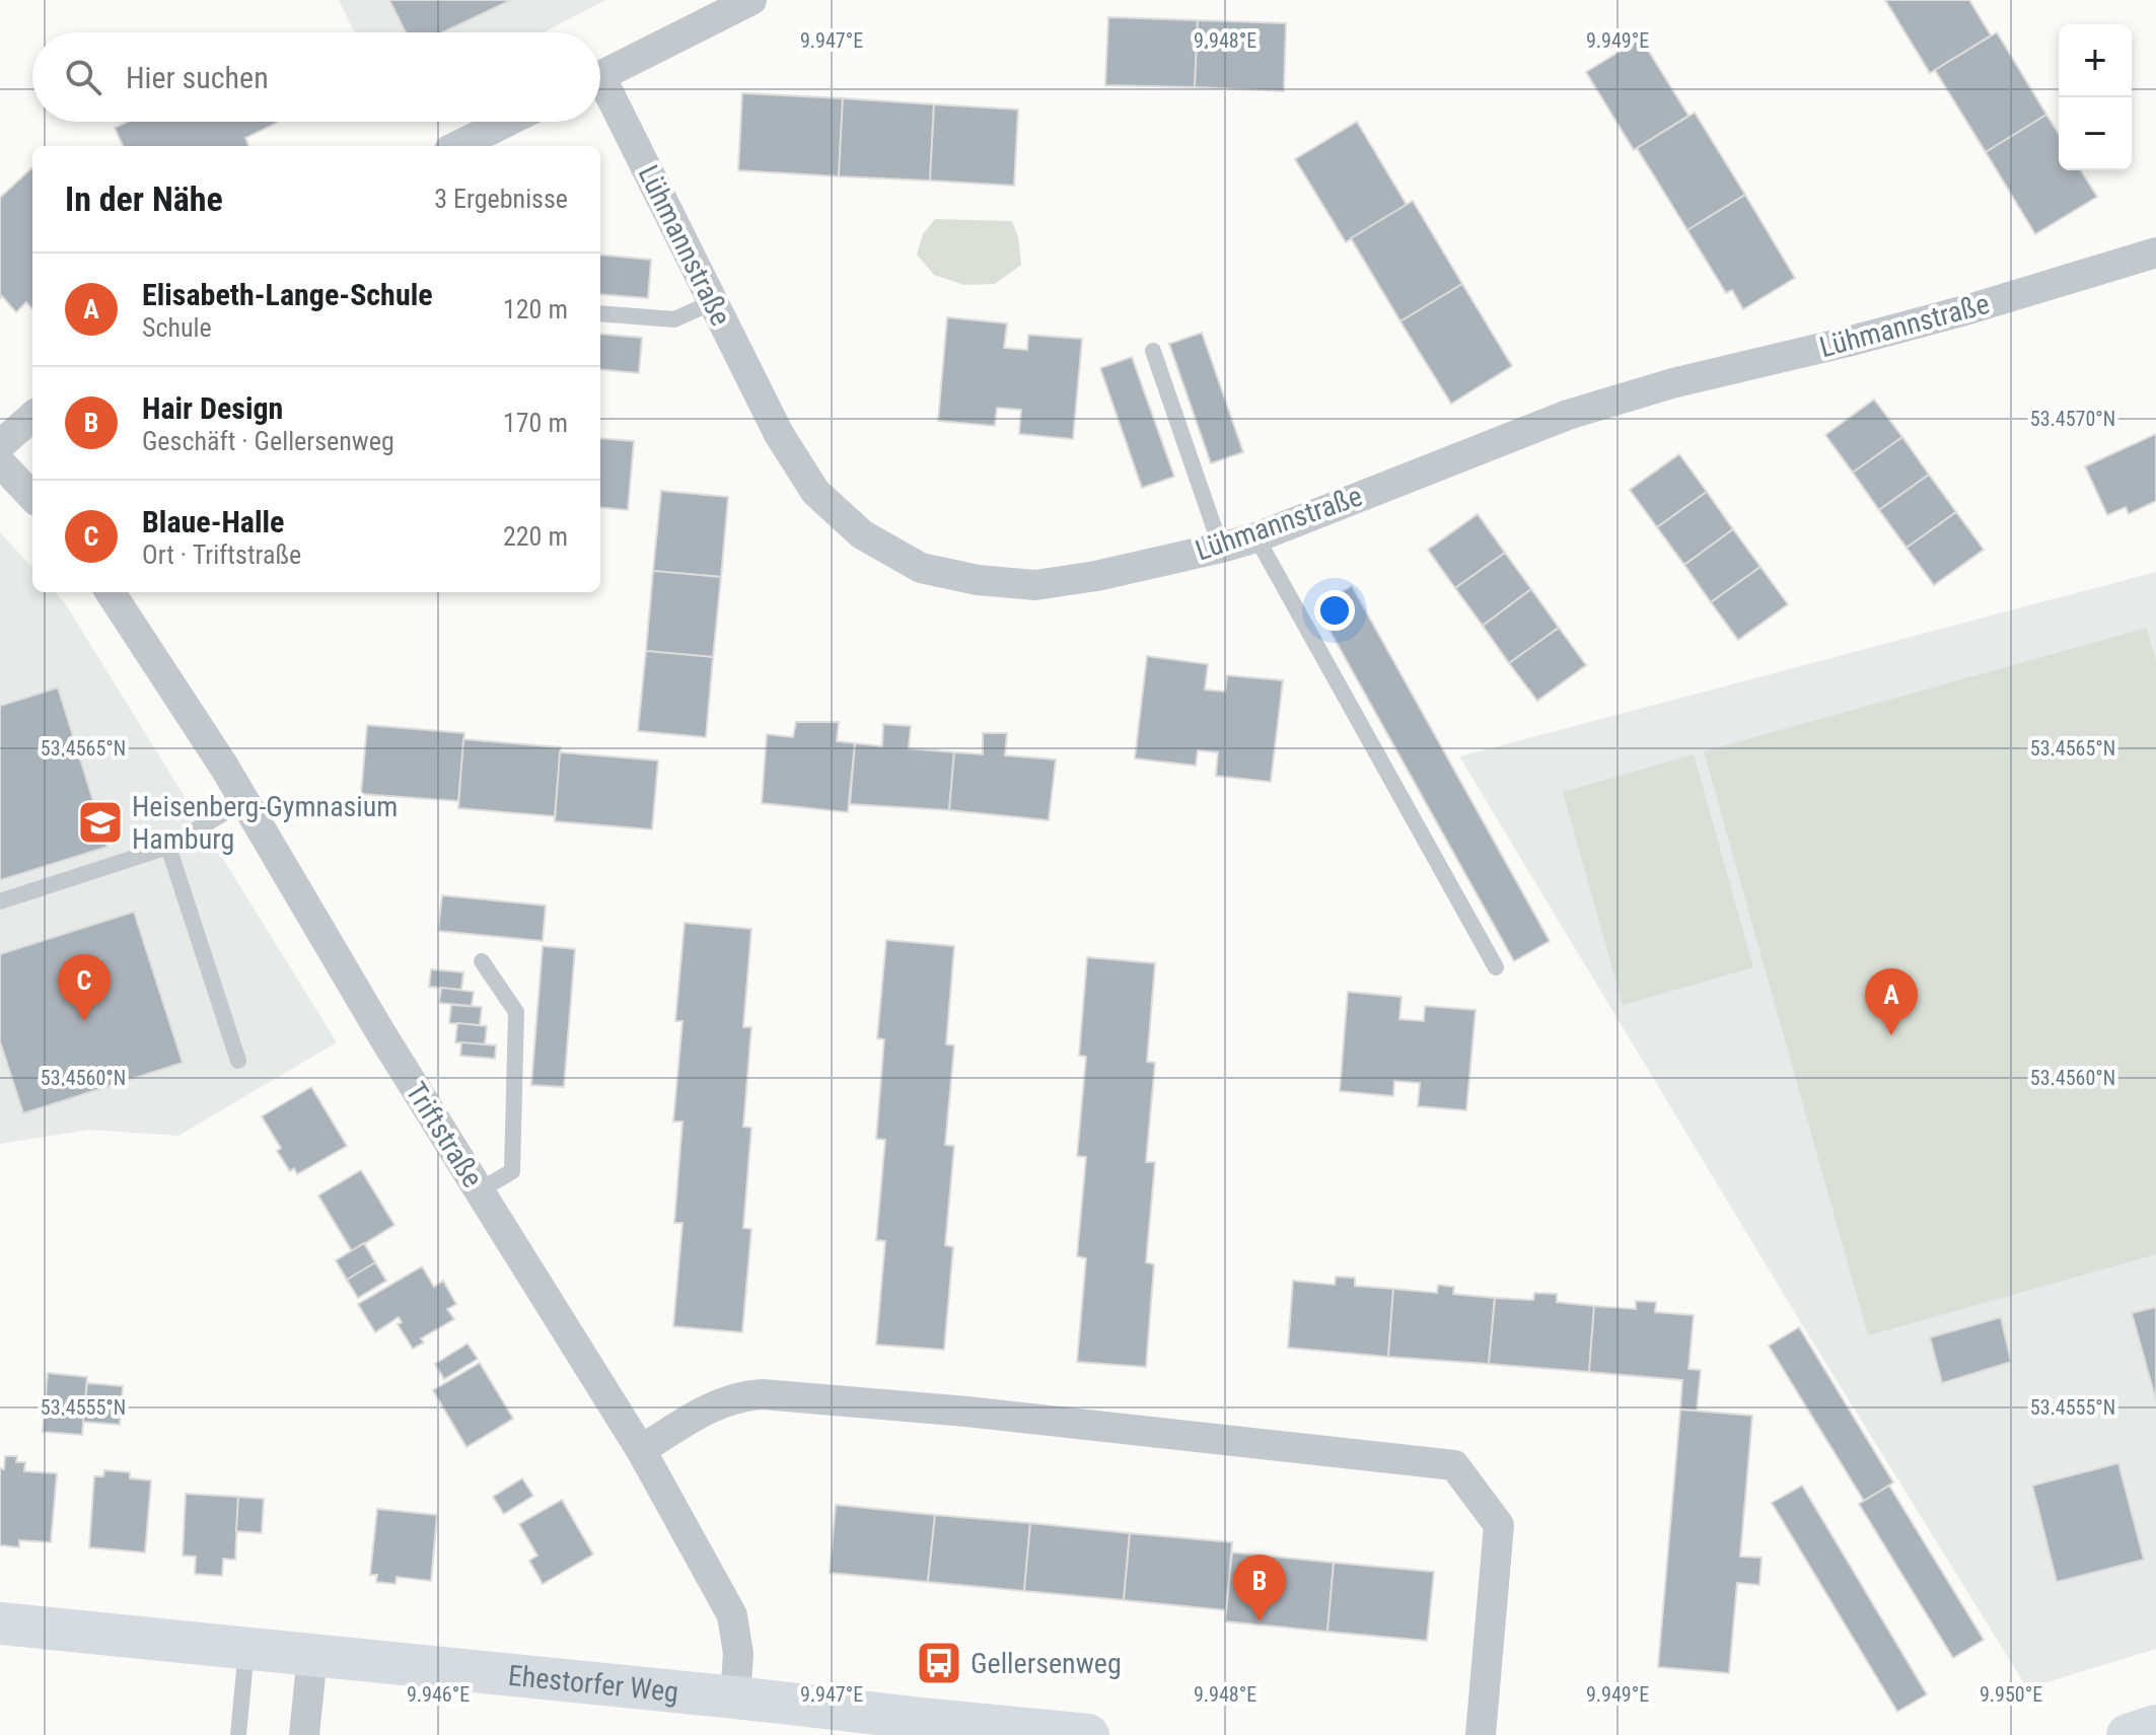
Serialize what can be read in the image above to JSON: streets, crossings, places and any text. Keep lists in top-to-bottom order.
{
  "streets": {
    "main road": ["Ehestorfer Weg"],
    "street": ["Lühmannstraße", "Triftstraße"]
  },
  "crossings": [
    ["Triftstraße", "Ehestorfer Weg"]
  ],
  "places": {
    "school or university": ["Heisenberg-Gymnasium Hamburg"],
    "bus stop": ["Gellersenweg"]
  },
  "page": {
    "map_buttons": ["+", "−"],
    "search": "Hier suchen",
    "heading": ["In der Nähe", "3 Ergebnisse"],
    "list": [
      {
        "mark": "A",
        "name": "Elisabeth-Lange-Schule",
        "note": "Schule",
        "value": "120 m"
      },
      {
        "mark": "B",
        "name": "Hair Design",
        "note": "Geschäft · Gellersenweg",
        "value": "170 m"
      },
      {
        "mark": "C",
        "name": "Blaue-Halle",
        "note": "Ort · Triftstraße",
        "value": "220 m"
      }
    ],
    "pins": ["C", "A", "B"]
  },
  "coordinates": [
    "9.947°E",
    "9.948°E",
    "9.949°E",
    "53.4570°N",
    "53.4565°N",
    "53.4560°N",
    "53.4555°N",
    "9.946°E",
    "9.950°E"
  ]
}
